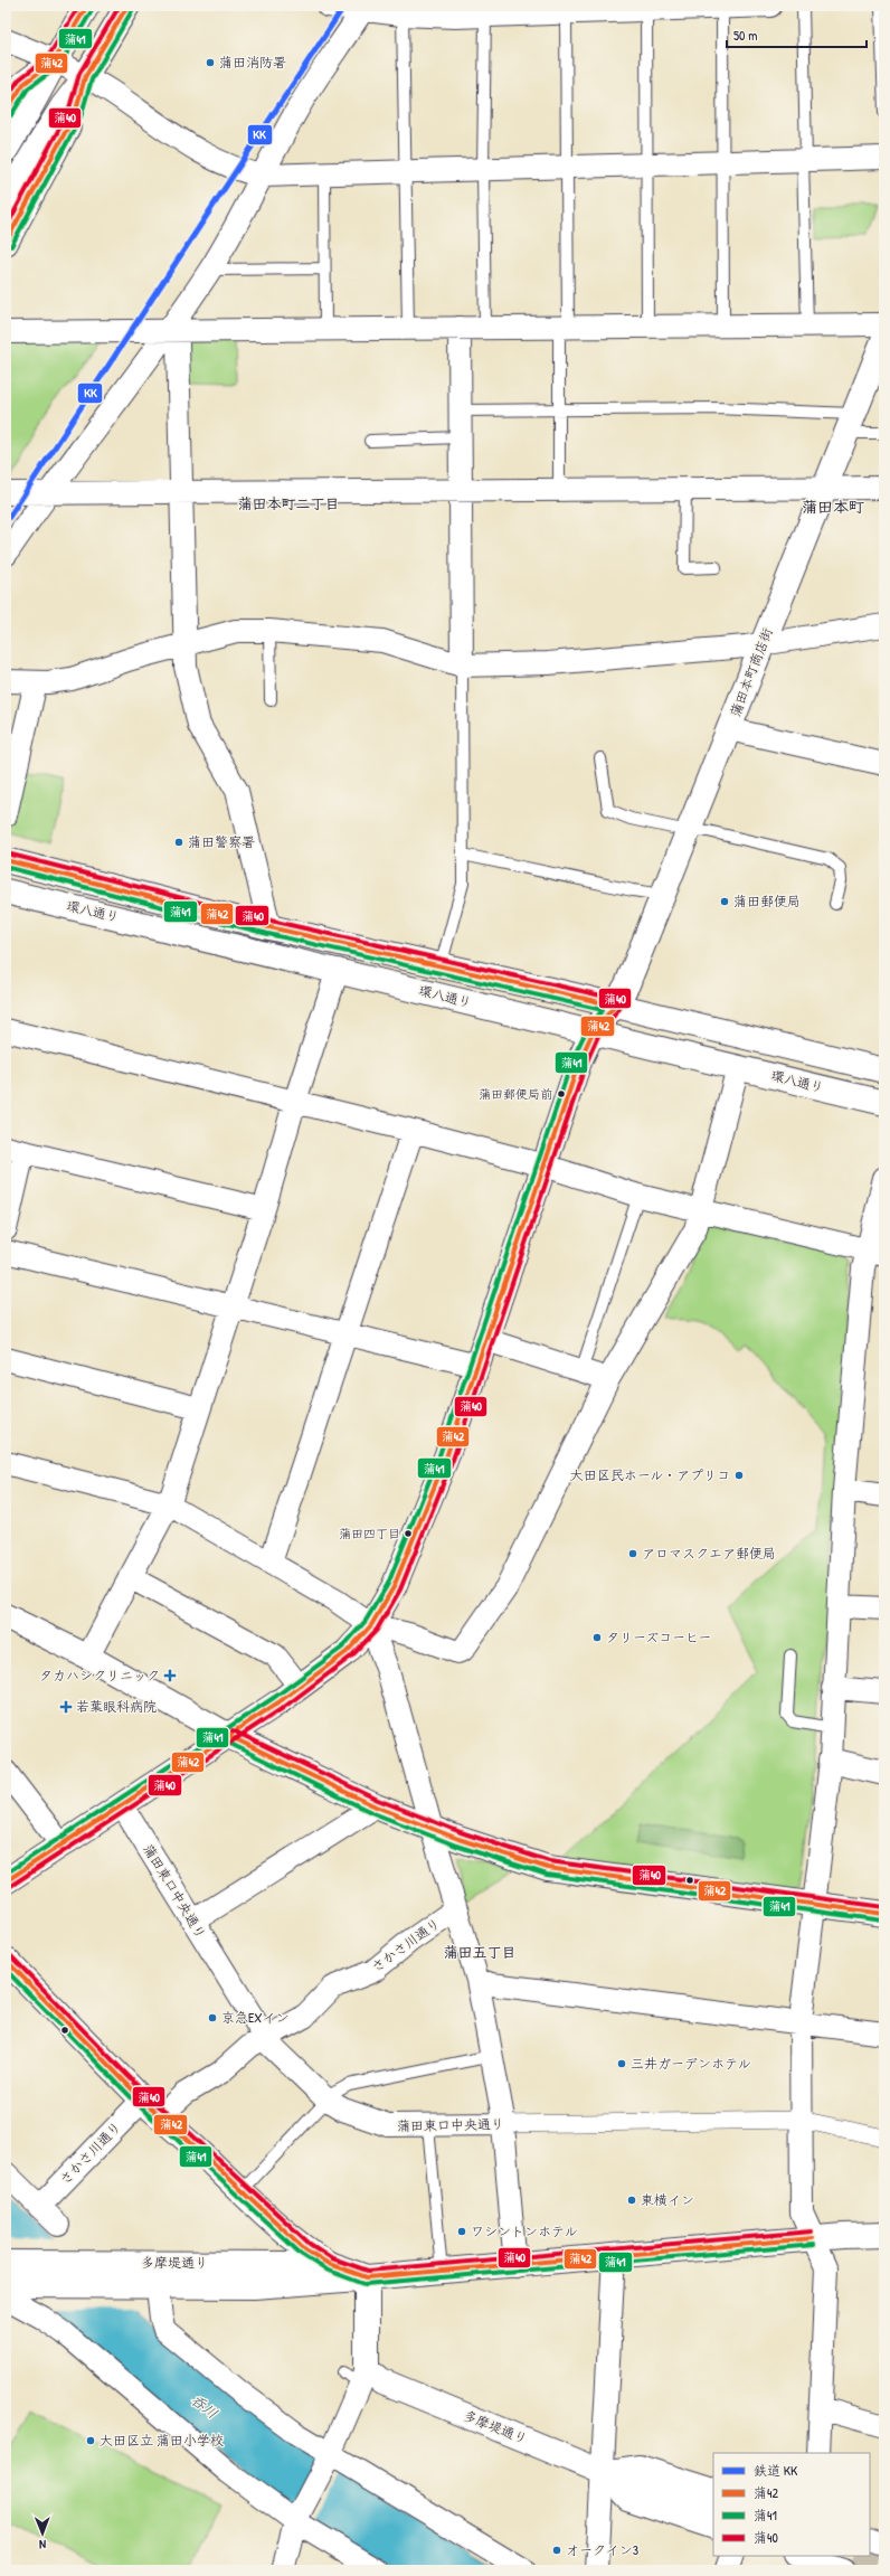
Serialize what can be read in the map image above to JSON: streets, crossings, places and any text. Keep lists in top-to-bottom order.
{
  "streets": {
    "main road": ["蒲田本町商店街", "環八通り", "多摩堤通り"],
    "street": ["蒲田東口中央通り", "さかさ川通り"]
  },
  "crossings": [
    ["蒲田本町商店街", "環八通り"],
    ["蒲田本町商店街", "蒲田東口中央通り"],
    ["蒲田東口中央通り", "さかさ川通り"]
  ],
  "districts": ["蒲田本町二丁目", "蒲田本町", "蒲田五丁目"],
  "water": ["呑川"],
  "places": {
    "other": [
      "蒲田消防署",
      "蒲田警察署",
      "蒲田郵便局",
      "蒲田郵便局前",
      "大田区民ホール・アプリコ",
      "蒲田四丁目",
      "アロマスクエア郵便局",
      "タリーズコーヒー",
      "京急EXイン",
      "三井ガーデンホテル",
      "東横イン",
      "ワシントンホテル",
      "大田区立 蒲田小学校",
      "オークイン3"
    ],
    "health": ["タカハシクリニック", "若葉眼科病院"]
  },
  "lines": [
    "rail line KK",
    "transit line 蒲42",
    "transit line 蒲40",
    "transit line 蒲41"
  ],
  "legend": [
    "鉄道 KK",
    "蒲42",
    "蒲41",
    "蒲40"
  ],
  "scale_bar": "50 m",
  "north": "bottom"
}
